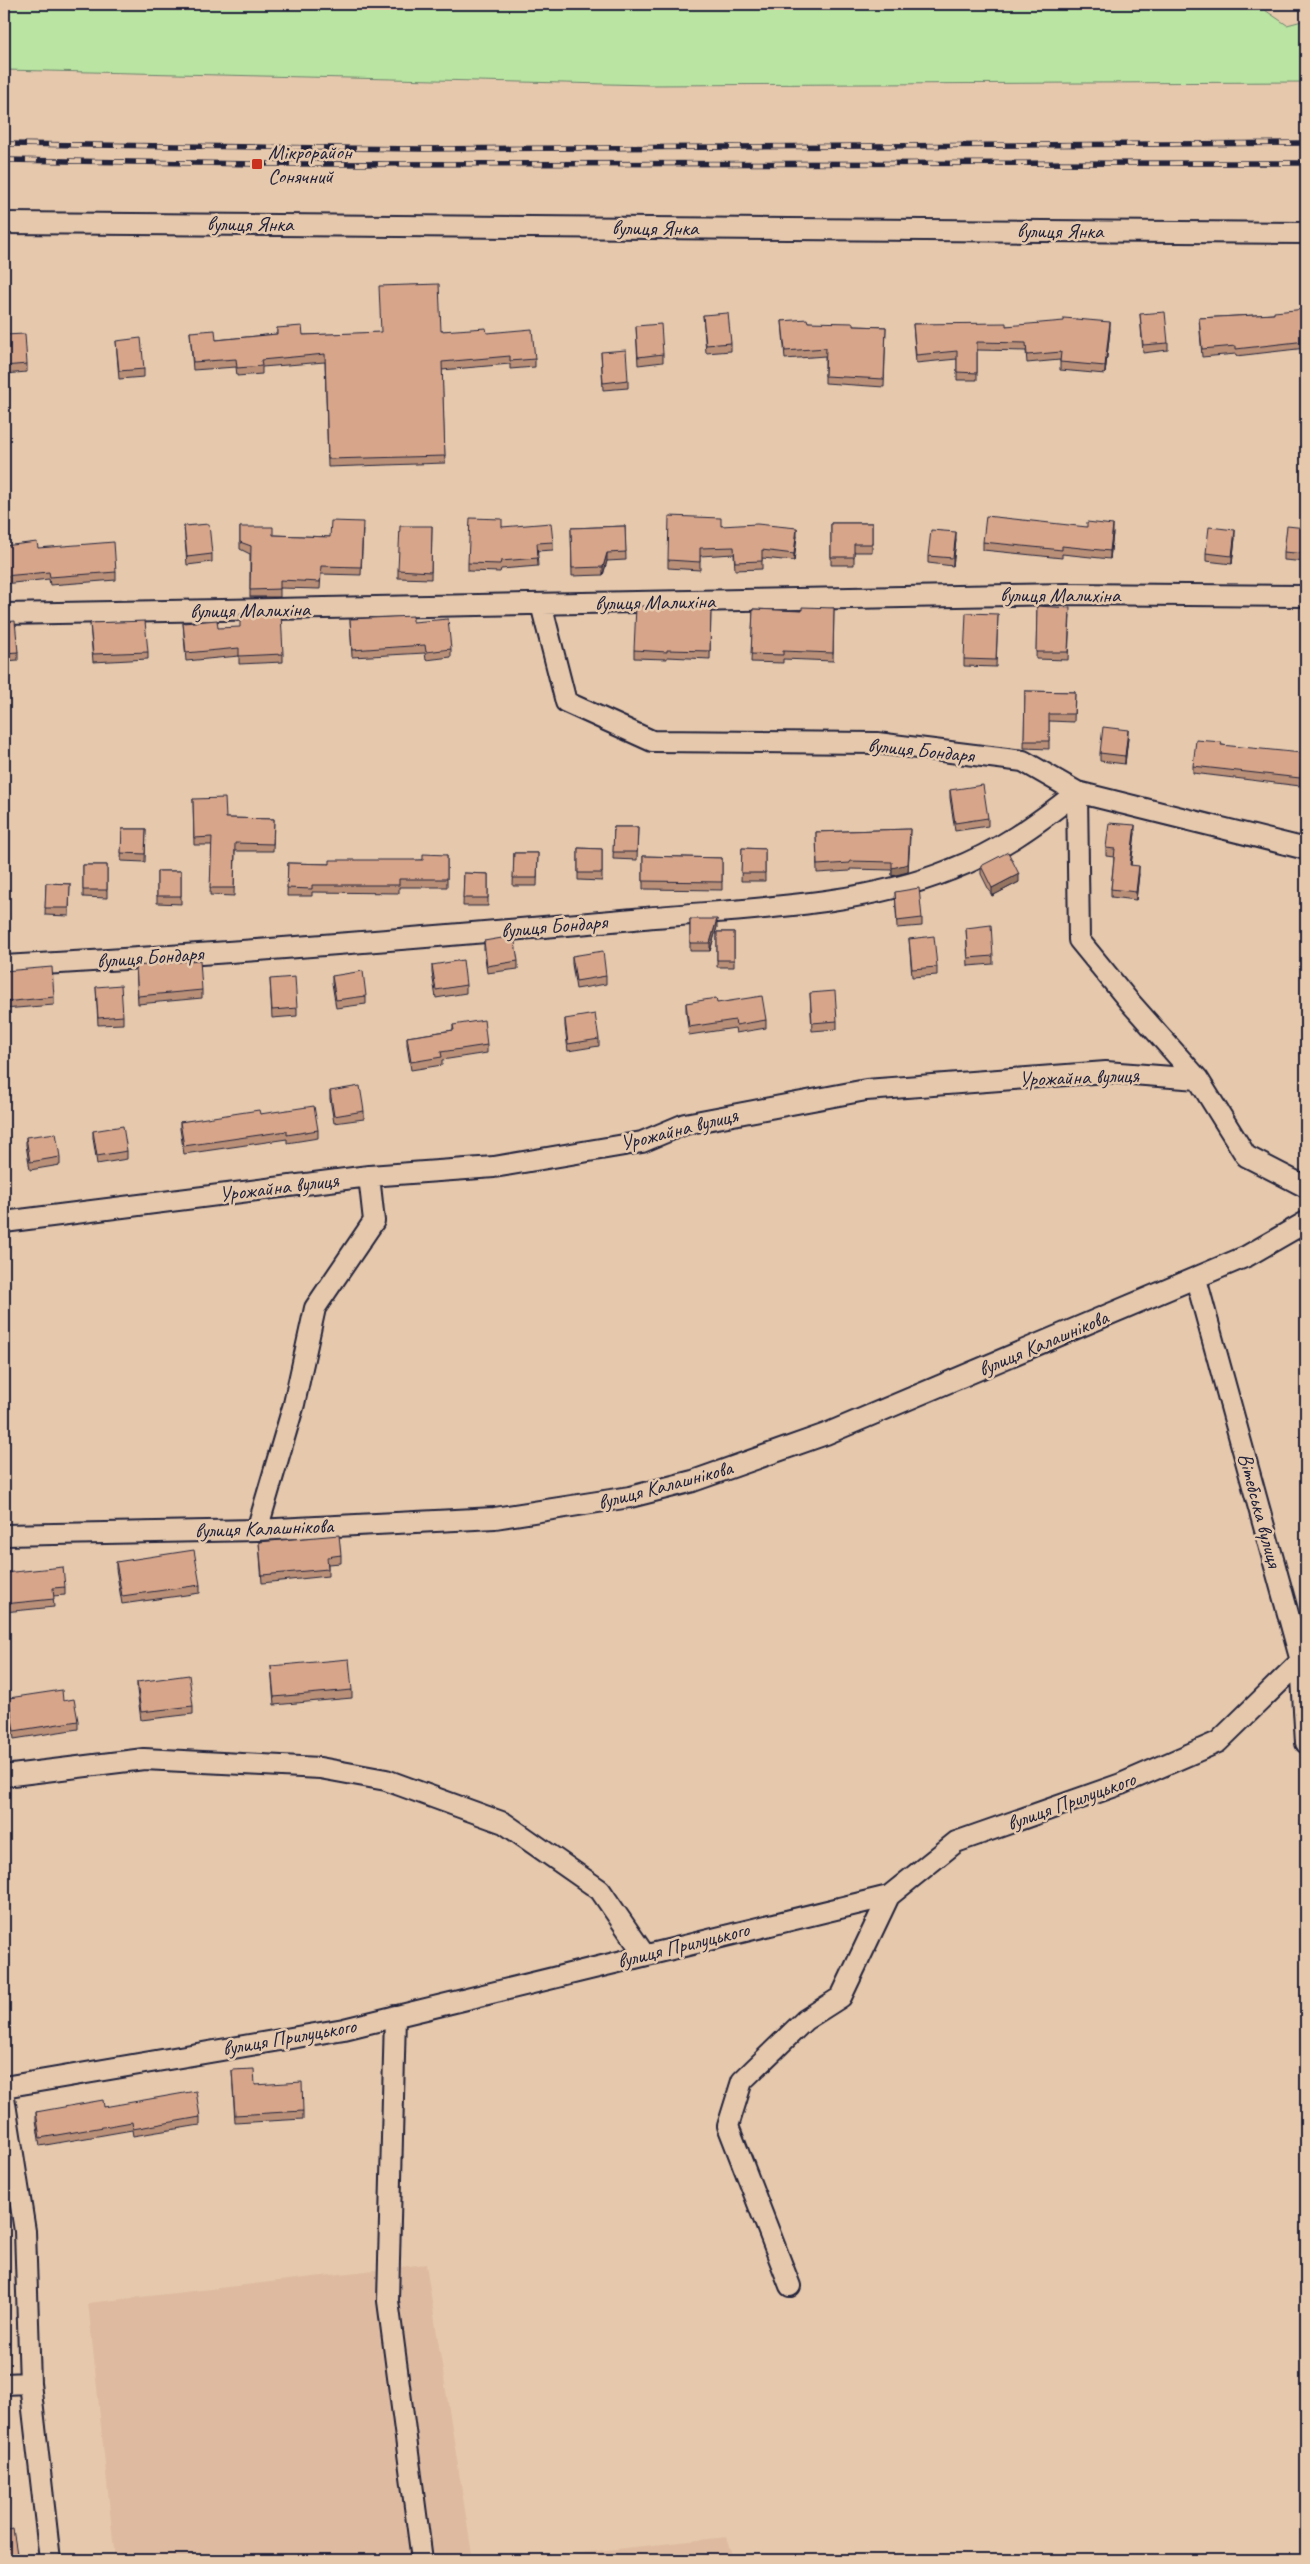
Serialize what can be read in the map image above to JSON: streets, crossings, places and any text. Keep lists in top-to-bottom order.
{
  "streets": {
    "street": [
      "вулиця Янка",
      "вулиця Малихіна",
      "вулиця Бондаря",
      "Урожайна вулиця",
      "вулиця Калашнікова",
      "Вітебська вулиця",
      "вулиця Прилуцького"
    ]
  },
  "crossings": [
    ["вулиця Малихіна", "вулиця Бондаря"],
    ["вулиця Калашнікова", "Вітебська вулиця"],
    ["Вітебська вулиця", "вулиця Прилуцького"]
  ],
  "places": {
    "transit": ["Мікрорайон Сонячний"]
  }
}
